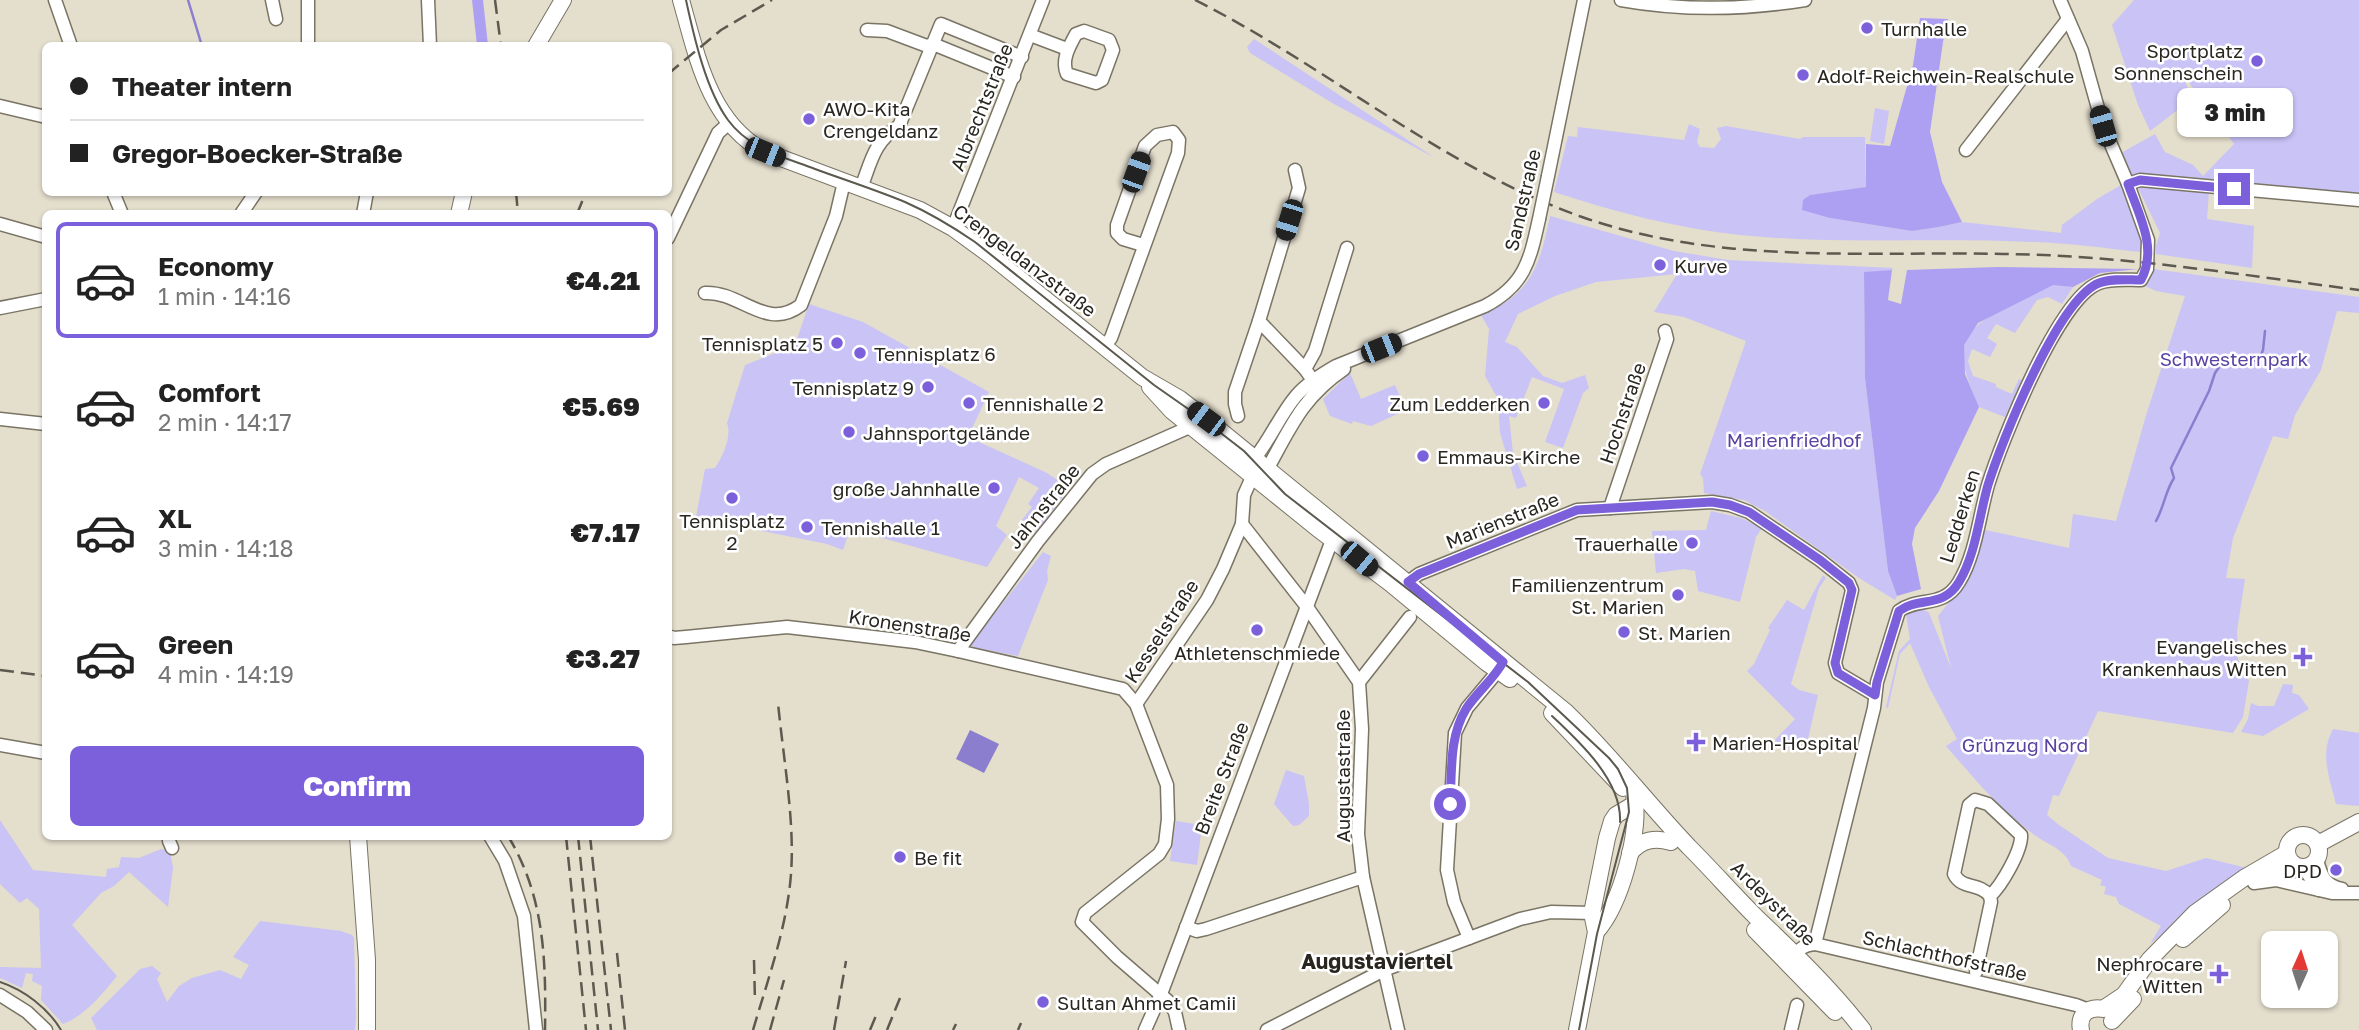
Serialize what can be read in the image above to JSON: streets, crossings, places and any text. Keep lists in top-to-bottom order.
{
  "streets": {
    "main road": ["Crengeldanzstraße", "Ardeystraße"],
    "street": [
      "Albrechtstraße",
      "Sandstraße",
      "Hochstraße",
      "Jahnstraße",
      "Ledderken",
      "Marienstraße",
      "Kronenstraße",
      "Kesselstraße",
      "Augustastraße",
      "Breite Straße",
      "Schlachthofstraße"
    ]
  },
  "crossings": [
    ["Albrechtstraße", "Crengeldanzstraße"],
    ["Sandstraße", "Crengeldanzstraße"],
    ["Crengeldanzstraße", "Jahnstraße"],
    ["Crengeldanzstraße", "Marienstraße"],
    ["Crengeldanzstraße", "Breite Straße"],
    ["Crengeldanzstraße", "Ardeystraße"],
    ["Hochstraße", "Marienstraße"],
    ["Jahnstraße", "Kronenstraße"],
    ["Ledderken", "Marienstraße"],
    ["Ledderken", "Schlachthofstraße"],
    ["Kronenstraße", "Kesselstraße"],
    ["Kesselstraße", "Augustastraße"],
    ["Kesselstraße", "Breite Straße"],
    ["Augustastraße", "Breite Straße"]
  ],
  "districts": ["Augustaviertel"],
  "parks": ["Schwesternpark", "Marienfriedhof", "Grünzug Nord"],
  "places": {
    "other": [
      "Turnhalle",
      "Sportplatz Sonnenschein",
      "Adolf-Reichwein-Realschule",
      "AWO-Kita Crengeldanz",
      "Kurve",
      "Tennisplatz 5",
      "Tennisplatz 6",
      "Tennisplatz 9",
      "Tennishalle 2",
      "Zum Ledderken",
      "Jahnsportgelände",
      "Emmaus-Kirche",
      "große Jahnhalle",
      "Tennisplatz 2",
      "Tennishalle 1",
      "Trauerhalle",
      "Familienzentrum St. Marien",
      "Athletenschmiede",
      "St. Marien",
      "Be fit",
      "DPD",
      "Sultan Ahmet Camii"
    ],
    "health": ["Evangelisches Krankenhaus Witten", "Marien-Hospital", "Nephrocare Witten"]
  },
  "north": "top",
  "page": {
    "banner": ["Theater intern", "Gregor-Boecker-Straße"],
    "bubble": "3 min",
    "list": [
      {
        "name": "Economy",
        "note": "1 min · 14:16",
        "value": "€4.21"
      },
      {
        "name": "Comfort",
        "note": "2 min · 14:17",
        "value": "€5.69"
      },
      {
        "name": "XL",
        "note": "3 min · 14:18",
        "value": "€7.17"
      },
      {
        "name": "Green",
        "note": "4 min · 14:19",
        "value": "€3.27"
      }
    ],
    "buttons": "Confirm"
  }
}
